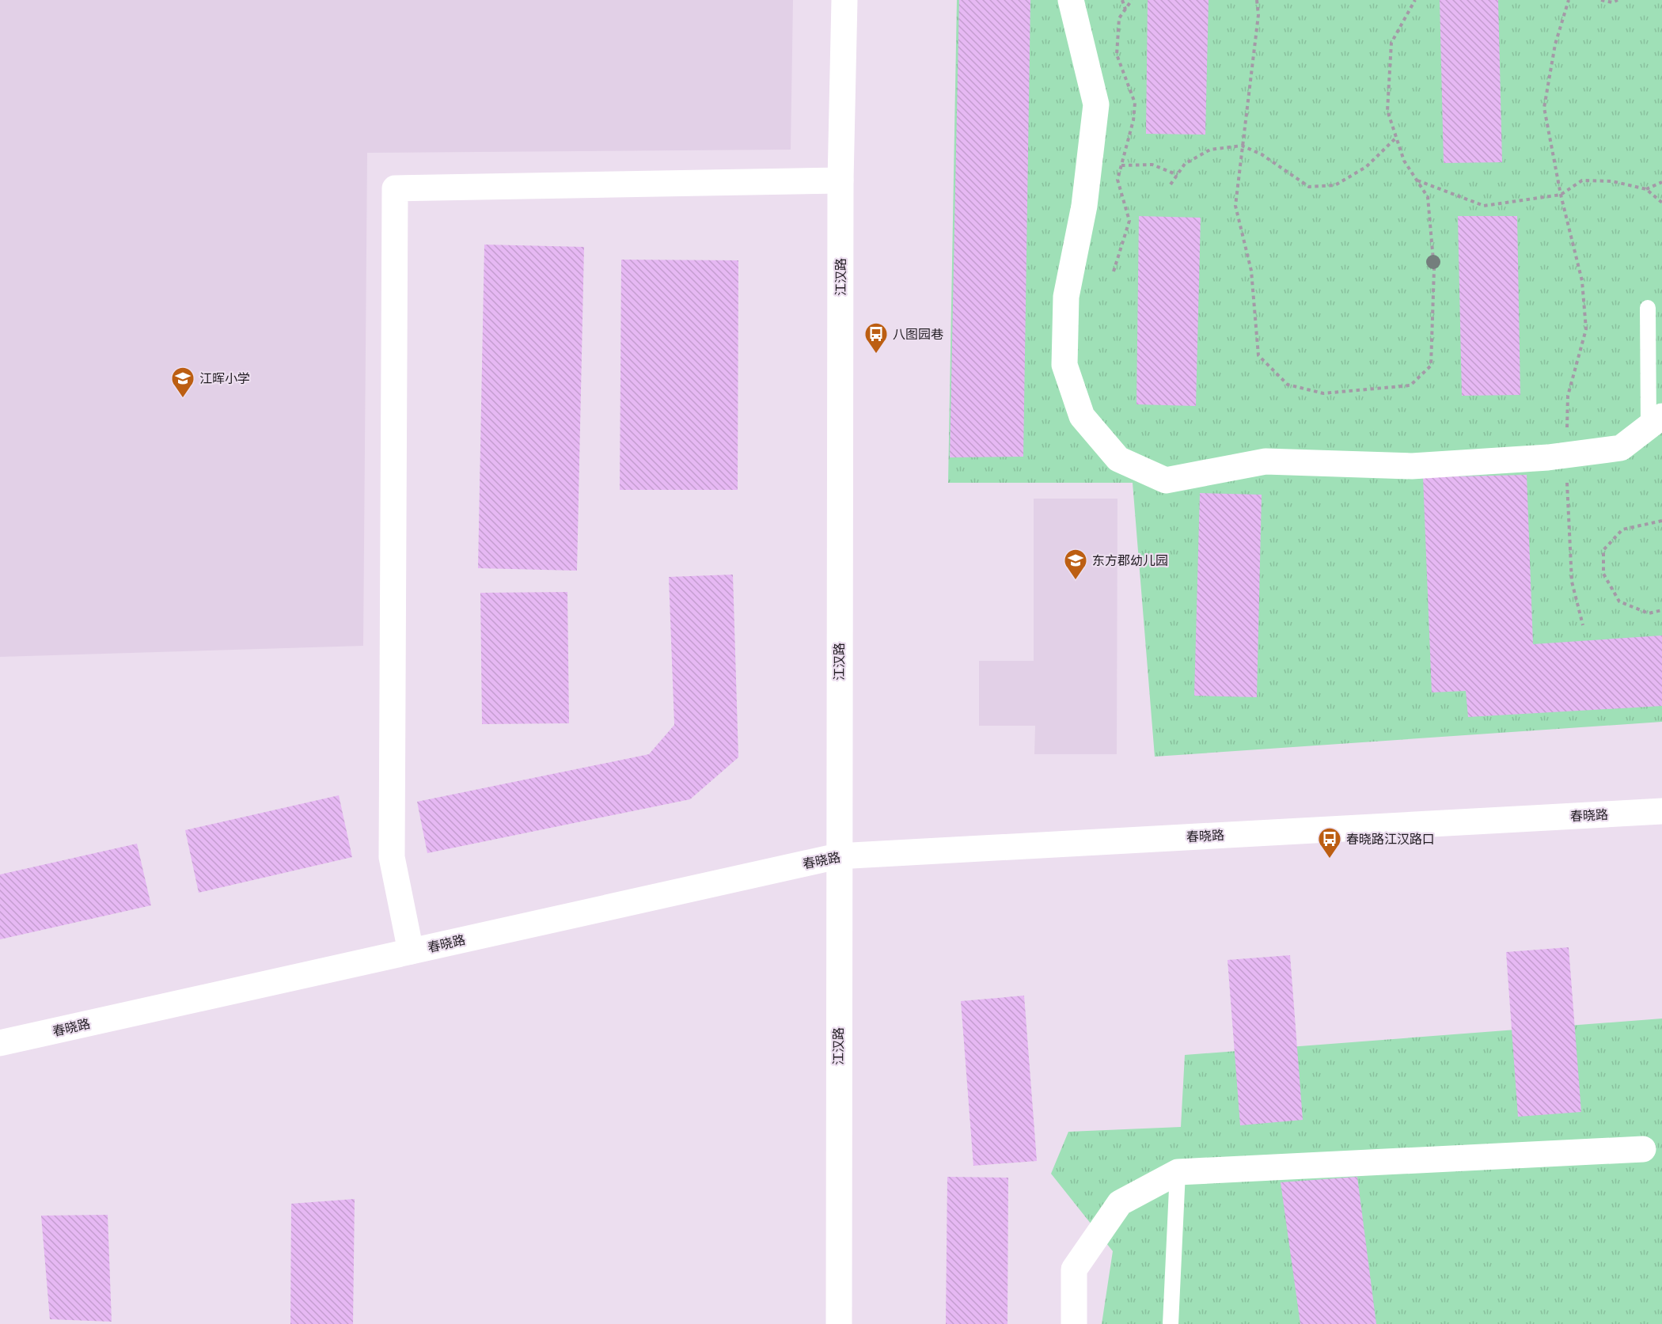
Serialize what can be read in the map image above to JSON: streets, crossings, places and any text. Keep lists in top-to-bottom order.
{
  "streets": {
    "street": ["江汉路", "春晓路"]
  },
  "crossings": [
    ["江汉路", "春晓路"]
  ],
  "places": {
    "bus stop": ["八图园巷", "春晓路江汉路口"],
    "school or university": ["江晖小学", "东方郡幼儿园"]
  }
}
